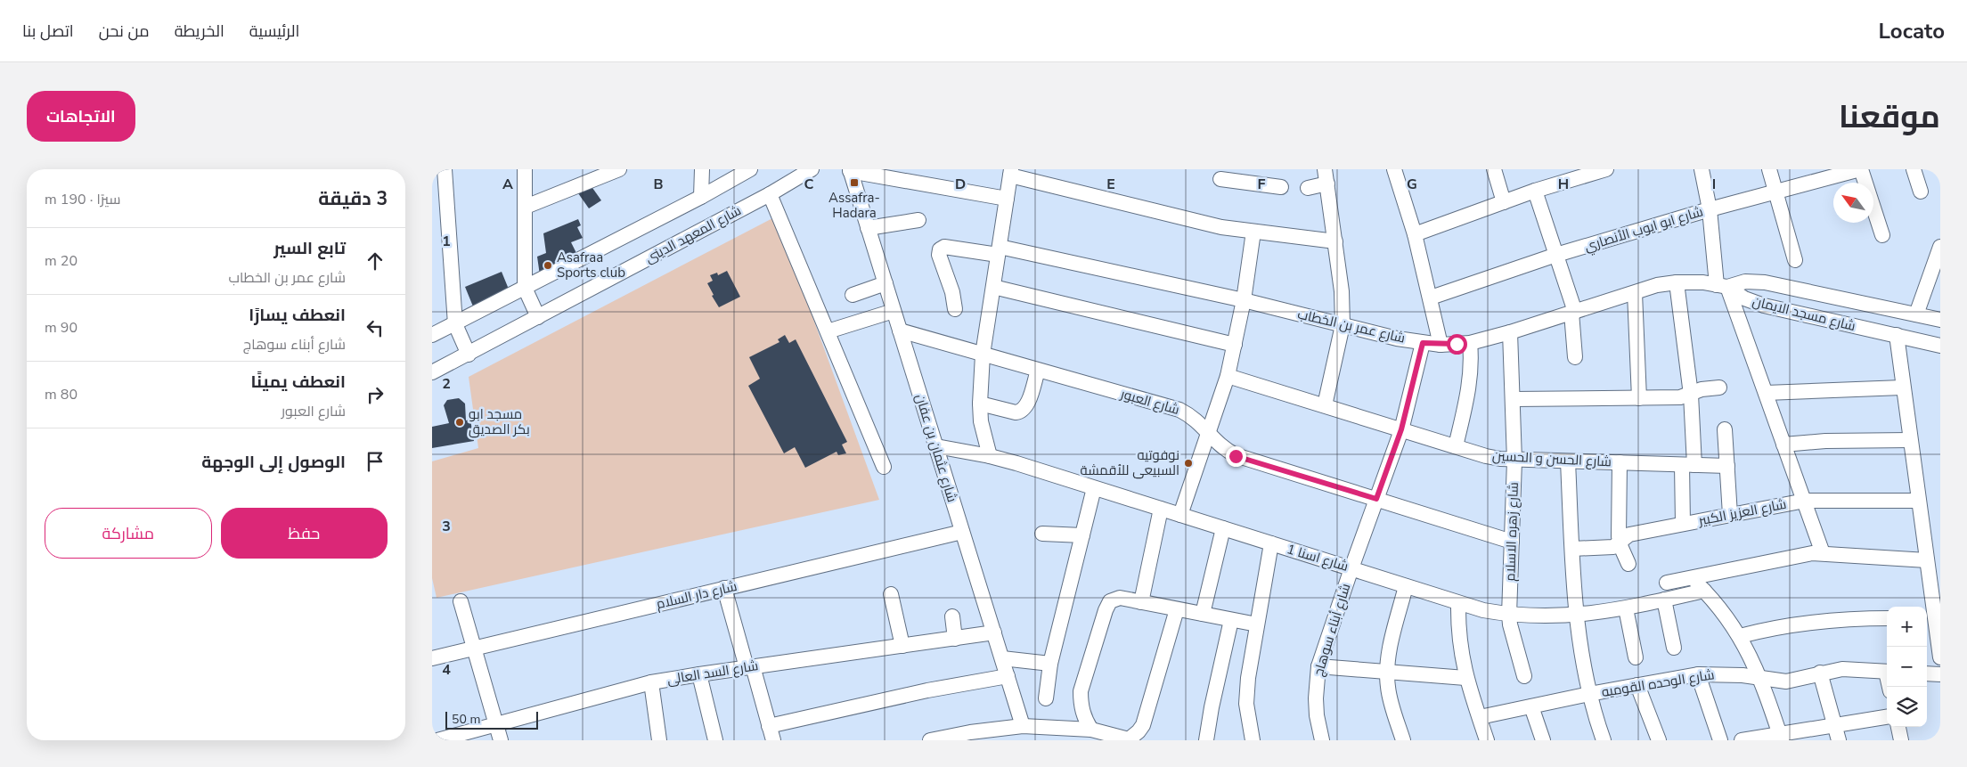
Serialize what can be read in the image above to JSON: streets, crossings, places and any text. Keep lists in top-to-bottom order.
{
  "streets": {
    "street": [
      "شارع ابو ايوب الأنصاري",
      "شارع المعهد الدينى",
      "شارع مسجد الايمان",
      "شارع عمر بن الخطاب",
      "شارع العبور",
      "شارع عثمان بن عفان",
      "شارع الحسن و الحسين",
      "شارع العزيز الكبير",
      "شارع زهره الاسلام",
      "شارع اسنا 1",
      "شارع دار السلام",
      "شارع أبناء سوهاج",
      "شارع السد العالى",
      "شارع الوحده القوميه"
    ]
  },
  "crossings": [
    ["شارع مسجد الايمان", "شارع عمر بن الخطاب"],
    ["شارع عمر بن الخطاب", "شارع زهره الاسلام"],
    ["شارع عمر بن الخطاب", "شارع أبناء سوهاج"],
    ["شارع العبور", "شارع عثمان بن عفان"],
    ["شارع العبور", "شارع زهره الاسلام"],
    ["شارع العبور", "شارع أبناء سوهاج"],
    ["شارع عثمان بن عفان", "شارع اسنا 1"],
    ["شارع عثمان بن عفان", "شارع دار السلام"],
    ["شارع عثمان بن عفان", "شارع السد العالى"],
    ["شارع الحسن و الحسين", "شارع زهره الاسلام"],
    ["شارع الحسن و الحسين", "شارع أبناء سوهاج"],
    ["شارع زهره الاسلام", "شارع اسنا 1"],
    ["شارع اسنا 1", "شارع أبناء سوهاج"]
  ],
  "places": {
    "transit": ["Assafra- Hadara"],
    "other": ["Asafraa Sports club", "مسجد ابو بكر الصديق", "نوفوتيه السبيعى للأقمشة"]
  },
  "scale_bar": "50 m",
  "north": "top left",
  "page": {
    "header": "Locato",
    "nav": [
      "الرئيسية",
      "الخريطة",
      "من نحن",
      "اتصل بنا"
    ],
    "title": "موقعنا",
    "buttons": [
      "الاتجاهات",
      ["حفظ", "مشاركة"]
    ],
    "heading": ["3 دقيقة", "سيرًا · 190 m"],
    "list": [
      ["تابع السير", "شارع عمر بن الخطاب", "20 m"],
      ["انعطف يسارًا", "شارع أبناء سوهاج", "90 m"],
      ["انعطف يمينًا", "شارع العبور", "80 m"],
      "الوصول إلى الوجهة"
    ],
    "map_buttons": ["+", "−"],
    "scale": "50 m"
  },
  "grid": {
    "columns": [
      "A",
      "B",
      "C",
      "D",
      "E",
      "F",
      "G",
      "H",
      "I"
    ],
    "rows": [
      "1",
      "2",
      "3",
      "4"
    ]
  }
}
